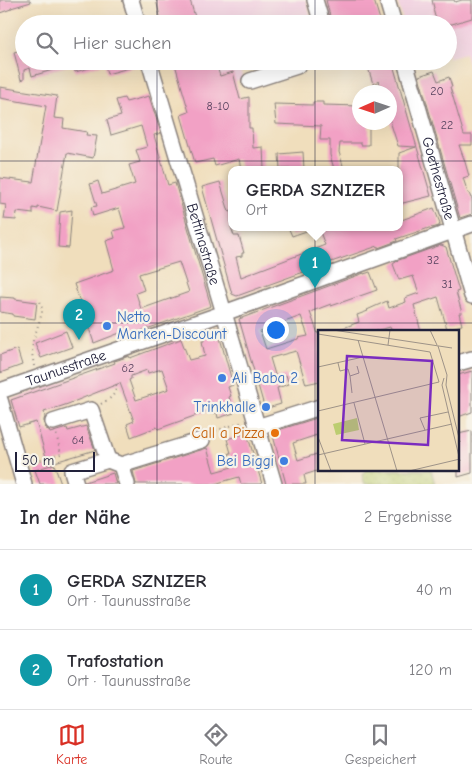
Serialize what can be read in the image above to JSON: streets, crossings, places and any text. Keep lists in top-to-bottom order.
{
  "streets": {
    "street": ["Goethestraße", "Bettinastraße", "Taunusstraße"]
  },
  "crossings": [
    ["Goethestraße", "Taunusstraße"],
    ["Bettinastraße", "Taunusstraße"]
  ],
  "places": [
    "Netto Marken-Discount",
    "Ali Baba 2",
    "Trinkhalle",
    "Call a Pizza",
    "Bei Biggi"
  ],
  "house_numbers": [
    "20",
    "8-10",
    "22",
    "32",
    "31",
    "62",
    "64"
  ],
  "scale_bar": "50 m",
  "north": "left",
  "page": {
    "search": "Hier suchen",
    "popup": ["GERDA SZNIZER", "Ort"],
    "pins": ["1", "2"],
    "scale": "50 m",
    "heading": ["In der Nähe", "2 Ergebnisse"],
    "list": [
      {
        "mark": "1",
        "name": "GERDA SZNIZER",
        "note": "Ort · Taunusstraße",
        "value": "40 m"
      },
      {
        "mark": "2",
        "name": "Trafostation",
        "note": "Ort · Taunusstraße",
        "value": "120 m"
      }
    ],
    "nav": ["Karte", "Route", "Gespeichert"]
  }
}
